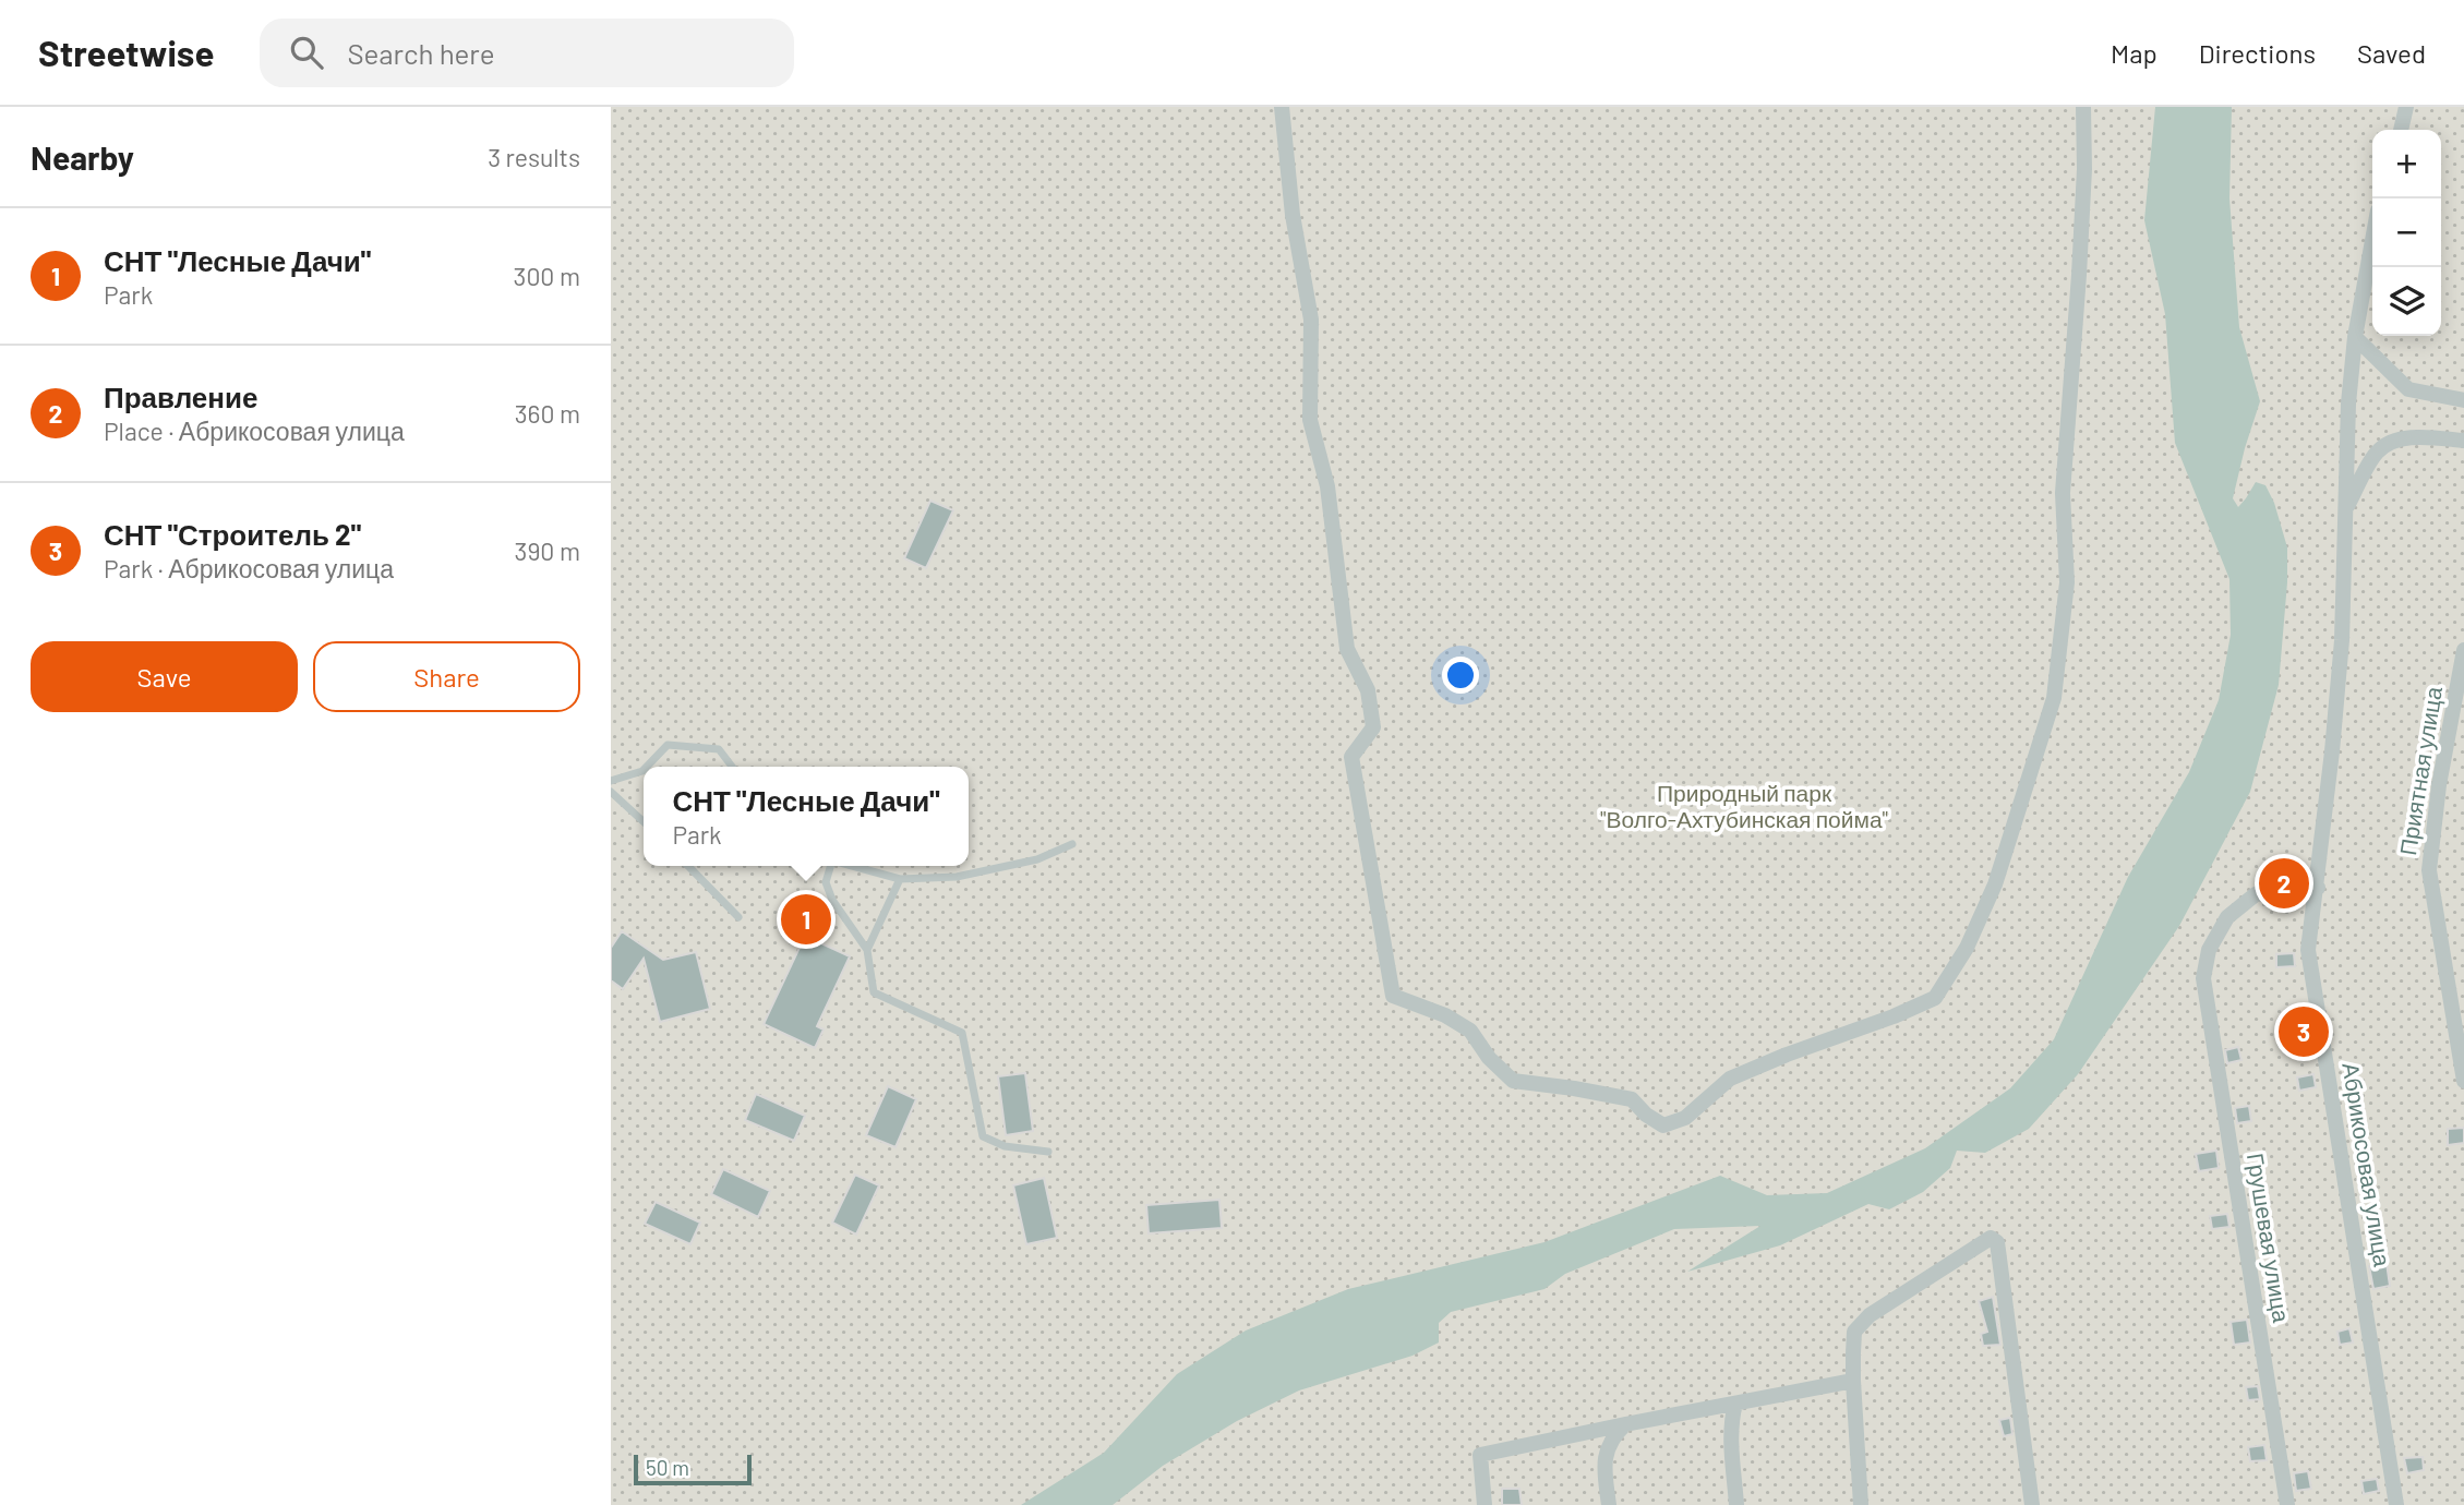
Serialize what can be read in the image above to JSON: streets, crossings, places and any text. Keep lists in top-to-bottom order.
{
  "streets": {
    "street": ["Приятная улица", "Абрикосовая улица", "Грушевая улица"]
  },
  "crossings": [
    ["Абрикосовая улица", "Грушевая улица"]
  ],
  "parks": ["Природный парк \"Волго-Ахтубинская пойма\""],
  "scale_bar": "50 m",
  "page": {
    "header": "Streetwise",
    "search": "Search here",
    "nav": ["Map", "Directions", "Saved"],
    "heading": ["Nearby", "3 results"],
    "map_buttons": ["+", "−"],
    "list": [
      {
        "mark": "1",
        "name": "СНТ \"Лесные Дачи\"",
        "note": "Park",
        "value": "300 m"
      },
      {
        "mark": "2",
        "name": "Правление",
        "note": "Place · Абрикосовая улица",
        "value": "360 m"
      },
      {
        "mark": "3",
        "name": "СНТ \"Строитель 2\"",
        "note": "Park · Абрикосовая улица",
        "value": "390 m"
      }
    ],
    "buttons": ["Save", "Share"],
    "popup": ["СНТ \"Лесные Дачи\"", "Park"],
    "pins": ["2", "1", "3"],
    "scale": "50 m"
  }
}
